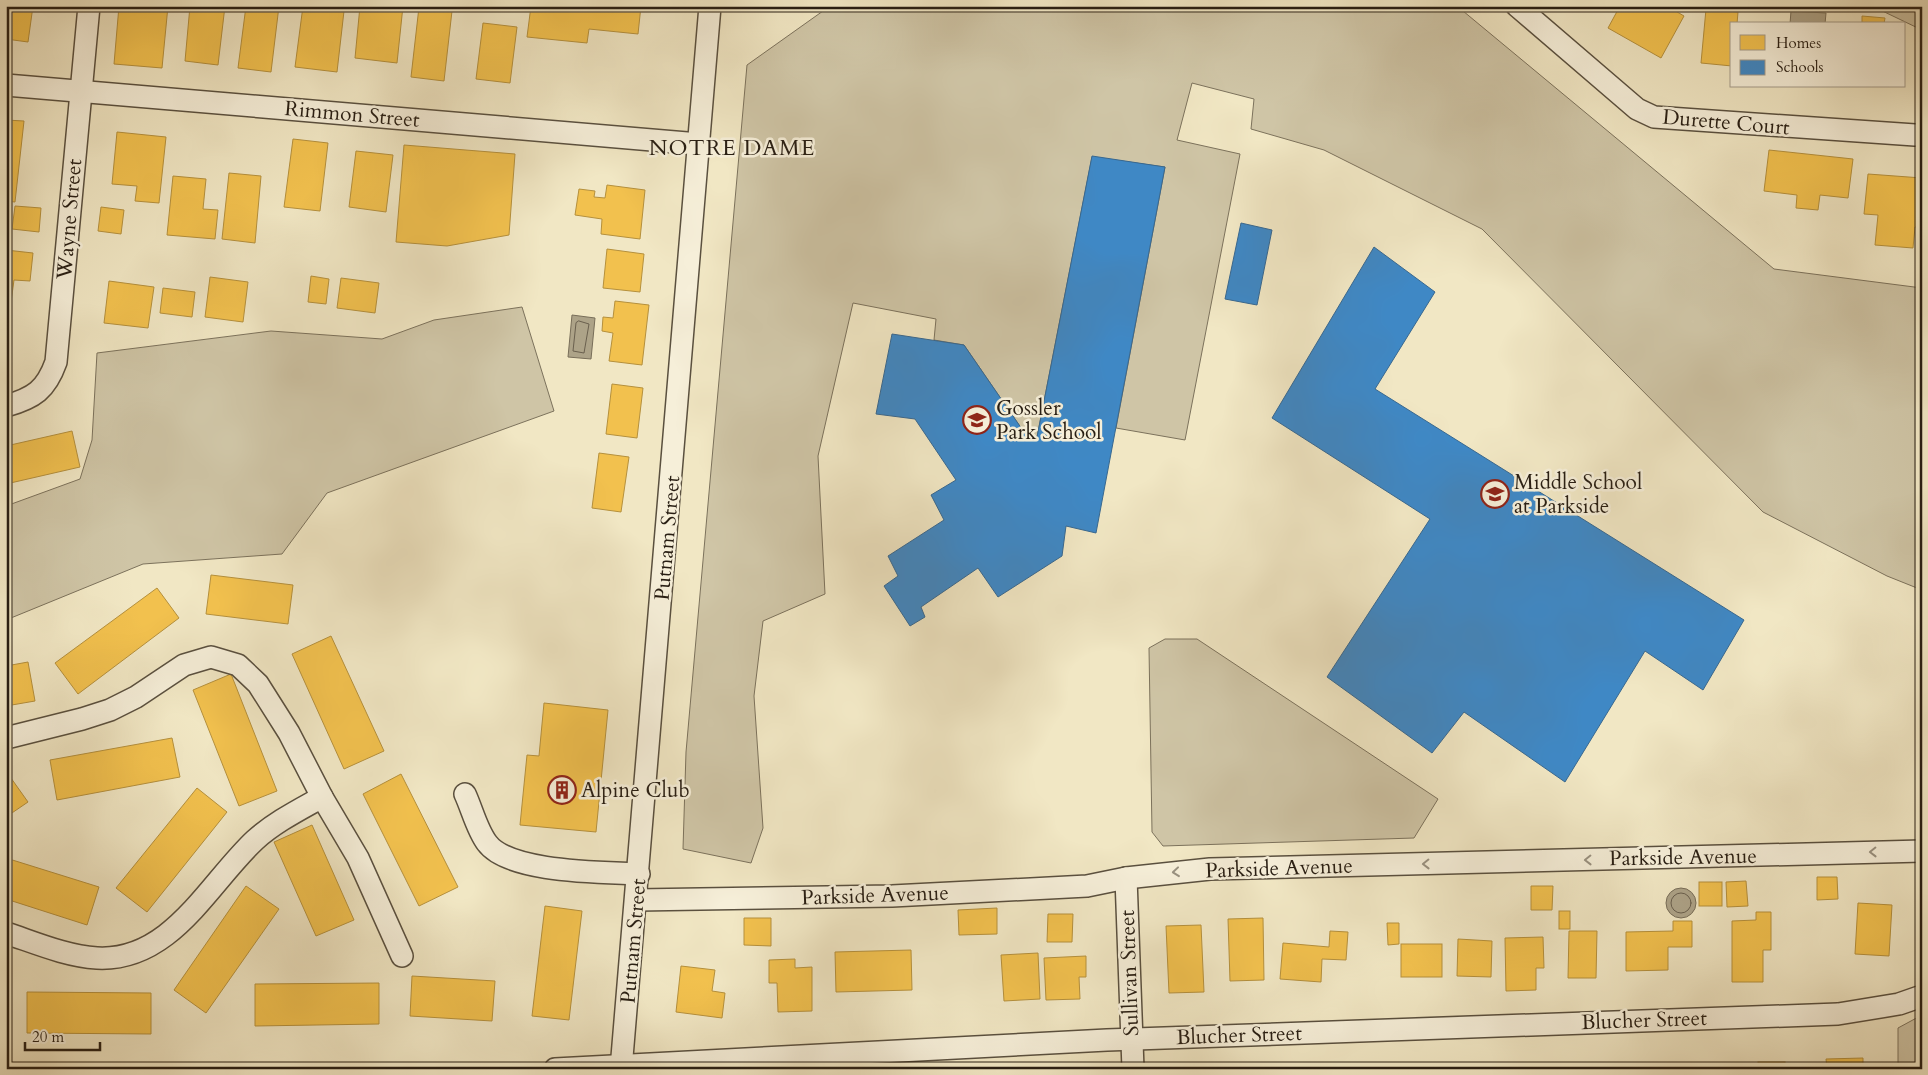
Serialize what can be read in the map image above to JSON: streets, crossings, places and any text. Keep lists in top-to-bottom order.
{
  "streets": {
    "street": [
      "Rimmon Street",
      "Durette Court",
      "Wayne Street",
      "Putnam Street",
      "Parkside Avenue",
      "Sullivan Street",
      "Blucher Street"
    ]
  },
  "crossings": [
    ["Rimmon Street", "Wayne Street"],
    ["Rimmon Street", "Putnam Street"],
    ["Putnam Street", "Parkside Avenue"],
    ["Putnam Street", "Blucher Street"],
    ["Parkside Avenue", "Sullivan Street"],
    ["Sullivan Street", "Blucher Street"]
  ],
  "one_way": ["Parkside Avenue"],
  "districts": ["NOTRE DAME"],
  "places": {
    "school or university": ["Gossler Park School", "Middle School at Parkside"],
    "building": ["Alpine Club"]
  },
  "legend": ["Homes", "Schools"],
  "scale_bar": "20 m"
}
